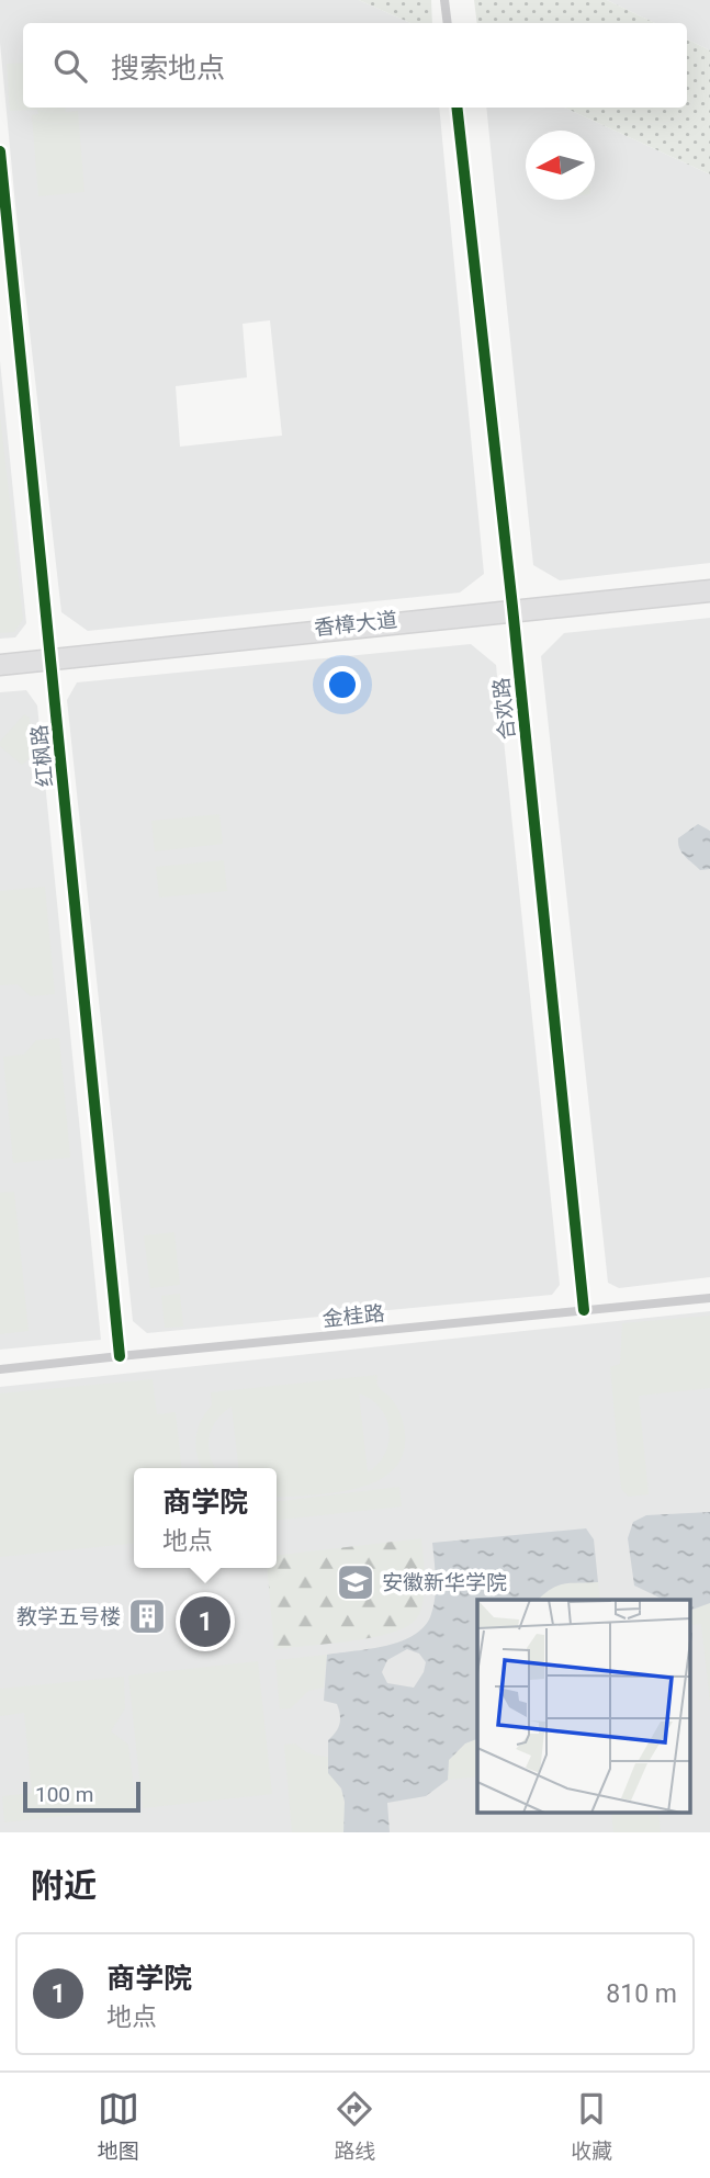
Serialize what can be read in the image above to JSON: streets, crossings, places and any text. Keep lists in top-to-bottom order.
{
  "streets": {
    "main road": ["香樟大道"],
    "street": ["合欢路", "红枫路", "金桂路"]
  },
  "crossings": [
    ["香樟大道", "合欢路"],
    ["香樟大道", "红枫路"],
    ["合欢路", "金桂路"],
    ["红枫路", "金桂路"]
  ],
  "places": {
    "school or university": ["安徽新华学院"],
    "building": ["教学五号楼"]
  },
  "scale_bar": "100 m",
  "north": "left",
  "page": {
    "search": "搜索地点",
    "popup": ["商学院", "地点"],
    "pins": "1",
    "scale": "100 m",
    "heading": "附近",
    "list": [
      {
        "mark": "1",
        "name": "商学院",
        "note": "地点",
        "value": "810 m"
      }
    ],
    "nav": ["地图", "路线", "收藏"]
  }
}
